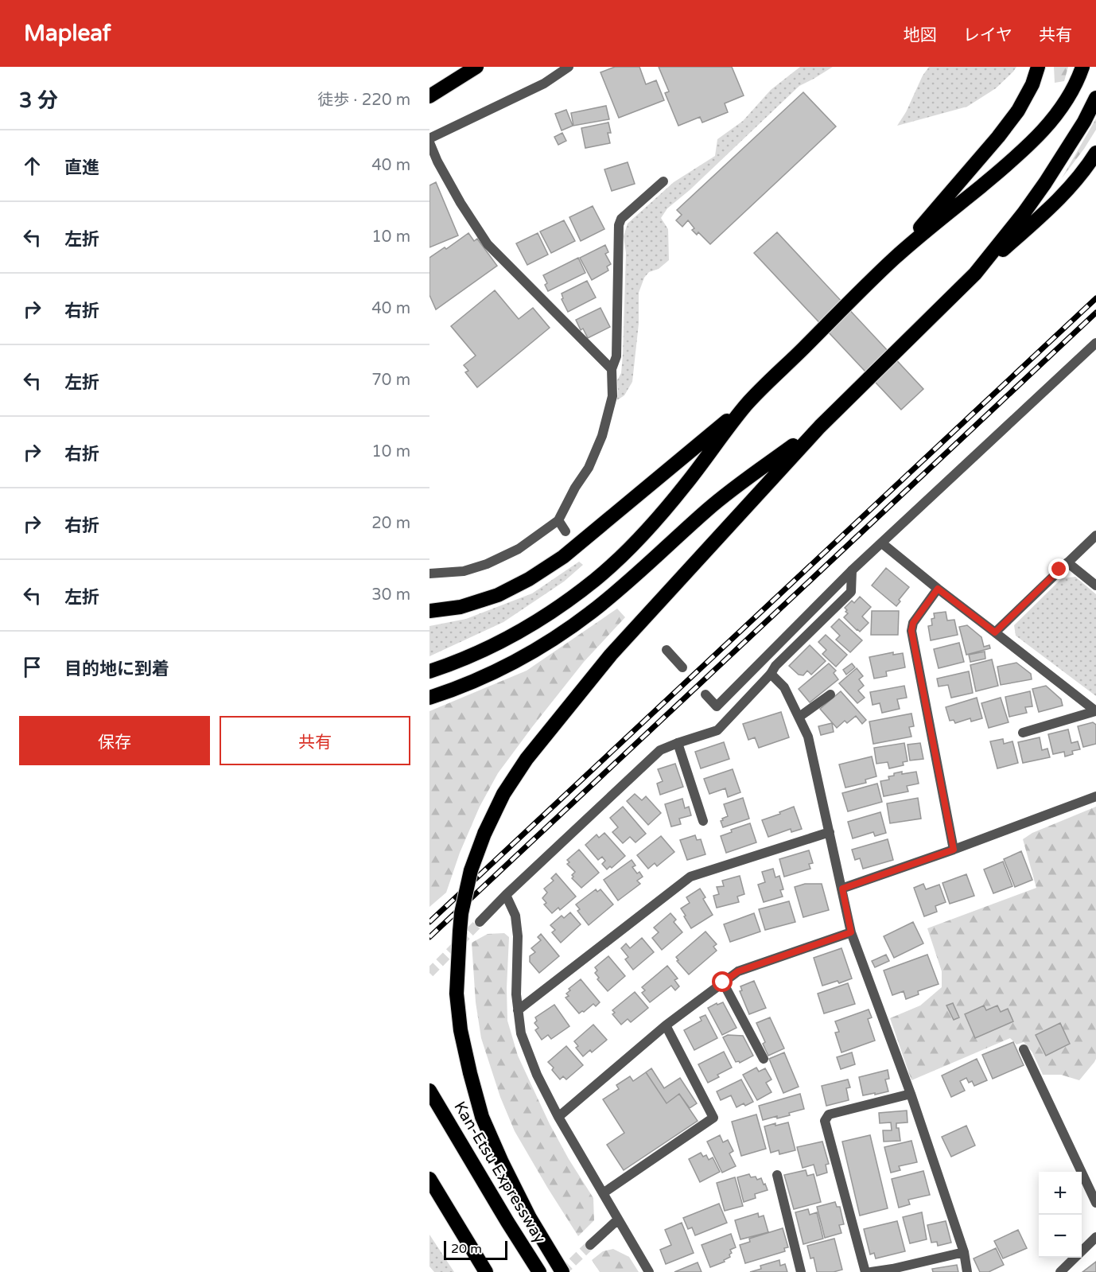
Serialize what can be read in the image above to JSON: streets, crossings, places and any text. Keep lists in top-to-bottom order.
{
  "streets": {
    "highway": ["Kan-Etsu Expressway"]
  },
  "scale_bar": "20 m",
  "page": {
    "header": "Mapleaf",
    "nav": ["地図", "レイヤ", "共有"],
    "heading": ["3 分", "徒歩 · 220 m"],
    "list": [
      ["直進", "40 m"],
      ["左折", "10 m"],
      ["右折", "40 m"],
      ["左折", "70 m"],
      ["右折", "10 m"],
      ["右折", "20 m"],
      ["左折", "30 m"],
      "目的地に到着"
    ],
    "buttons": ["保存", "共有"],
    "map_buttons": ["+", "−"],
    "scale": "20 m"
  }
}
